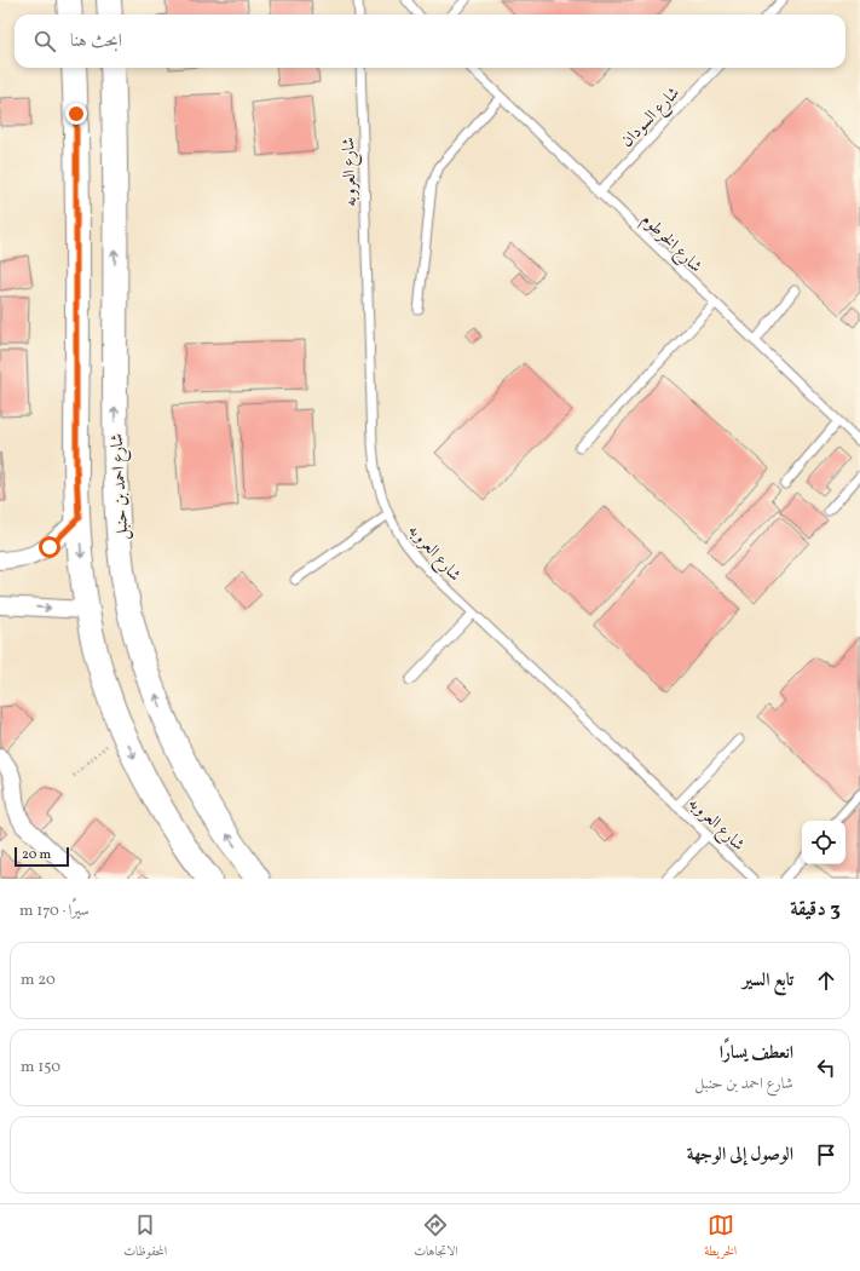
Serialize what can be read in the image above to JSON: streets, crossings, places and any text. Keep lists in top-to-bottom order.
{
  "streets": {
    "street": ["شارع احمد بن حنبل"],
    "lane": ["شارع السودان", "شارع العروبه", "شارع الخرطوم"]
  },
  "crossings": [
    ["شارع السودان", "شارع الخرطوم"]
  ],
  "scale_bar": "20 m",
  "page": {
    "search": "ابحث هنا",
    "scale": "20 m",
    "heading": ["3 دقيقة", "سيرًا · 170 m"],
    "list": [
      ["تابع السير", "20 m"],
      ["انعطف يسارًا", "شارع احمد بن حنبل", "150 m"],
      "الوصول إلى الوجهة"
    ],
    "nav": ["الخريطة", "الاتجاهات", "المحفوظات"]
  }
}
